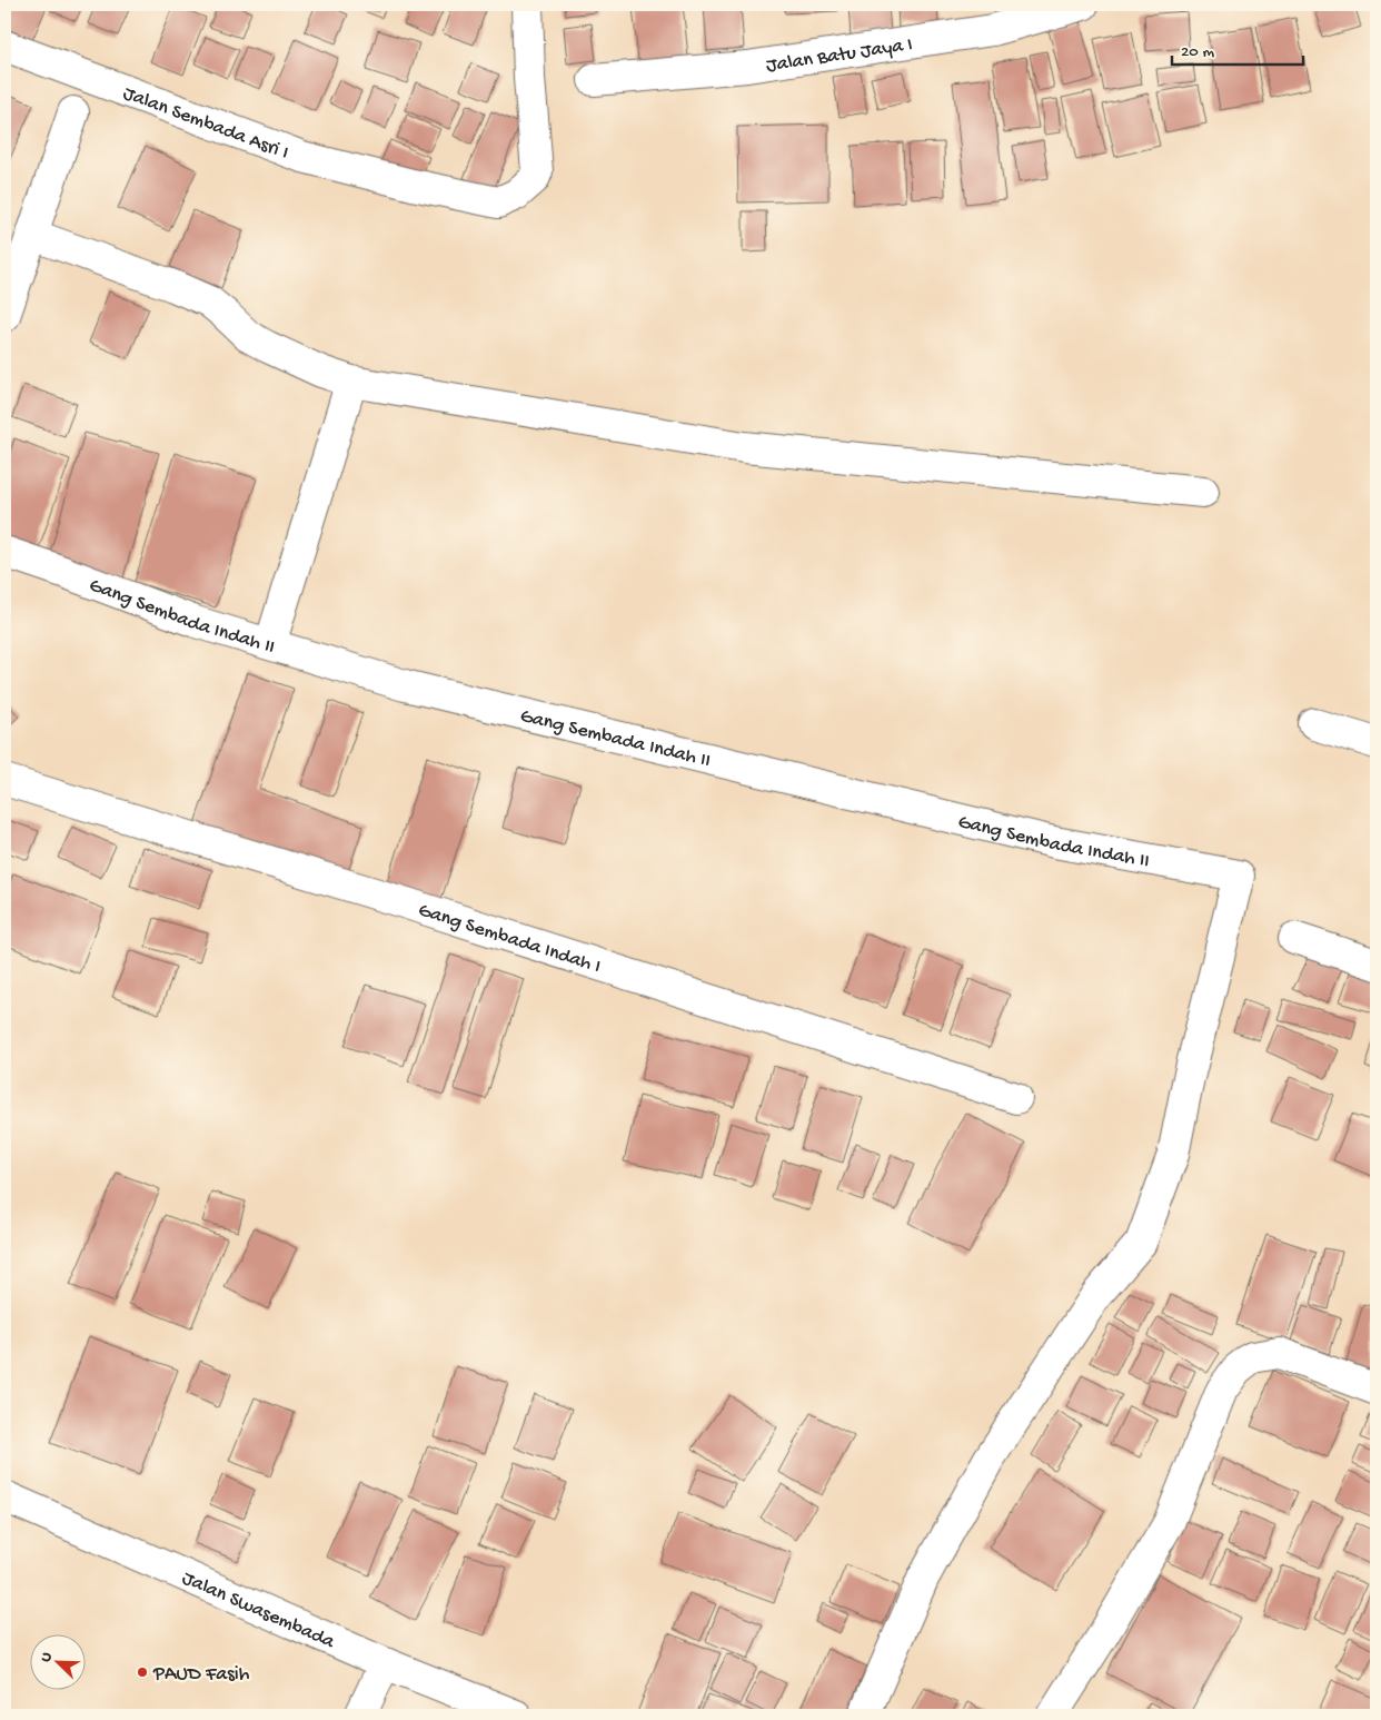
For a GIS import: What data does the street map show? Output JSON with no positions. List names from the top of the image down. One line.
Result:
{"streets":{"street":["Jalan Batu Jaya I","Jalan Sembada Asri I","Gang Sembada Indah II","Gang Sembada Indah I","Jalan Swasembada"]},"places":["PAUD Fasih"],"scale_bar":"20 m","north":"top left"}
